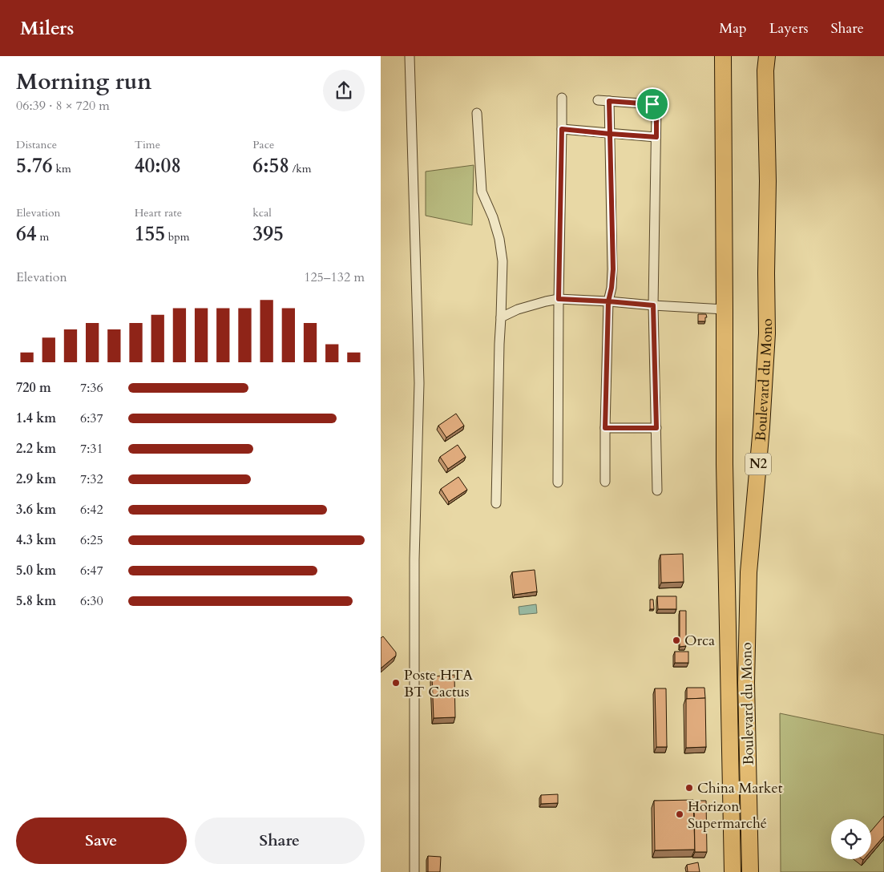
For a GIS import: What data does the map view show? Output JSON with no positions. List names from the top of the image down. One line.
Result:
{"streets":{"highway":["Boulevard du Mono","N2"]},"places":["Orca","Poste HTA BT Cactus","China Market","Horizon Supermarché"],"page":{"header":"Milers","nav":["Map","Layers","Share"],"heading":["Morning run","06:39 · 8 × 720 m"],"stats":[["Distance","5.76 km"],["Time","40:08"],["Pace","6:58 /km"],["Elevation","64 m"],["Heart rate","155 bpm"],["kcal","395"]],"chart":["Elevation","125–132 m"],"list":[{"name":"720 m","note":"7:36"},{"name":"1.4 km","note":"6:37"},{"name":"2.2 km","note":"7:31"},{"name":"2.9 km","note":"7:32"},{"name":"3.6 km","note":"6:42"},{"name":"4.3 km","note":"6:25"},{"name":"5.0 km","note":"6:47"},{"name":"5.8 km","note":"6:30"}],"buttons":["Save","Share"]}}
